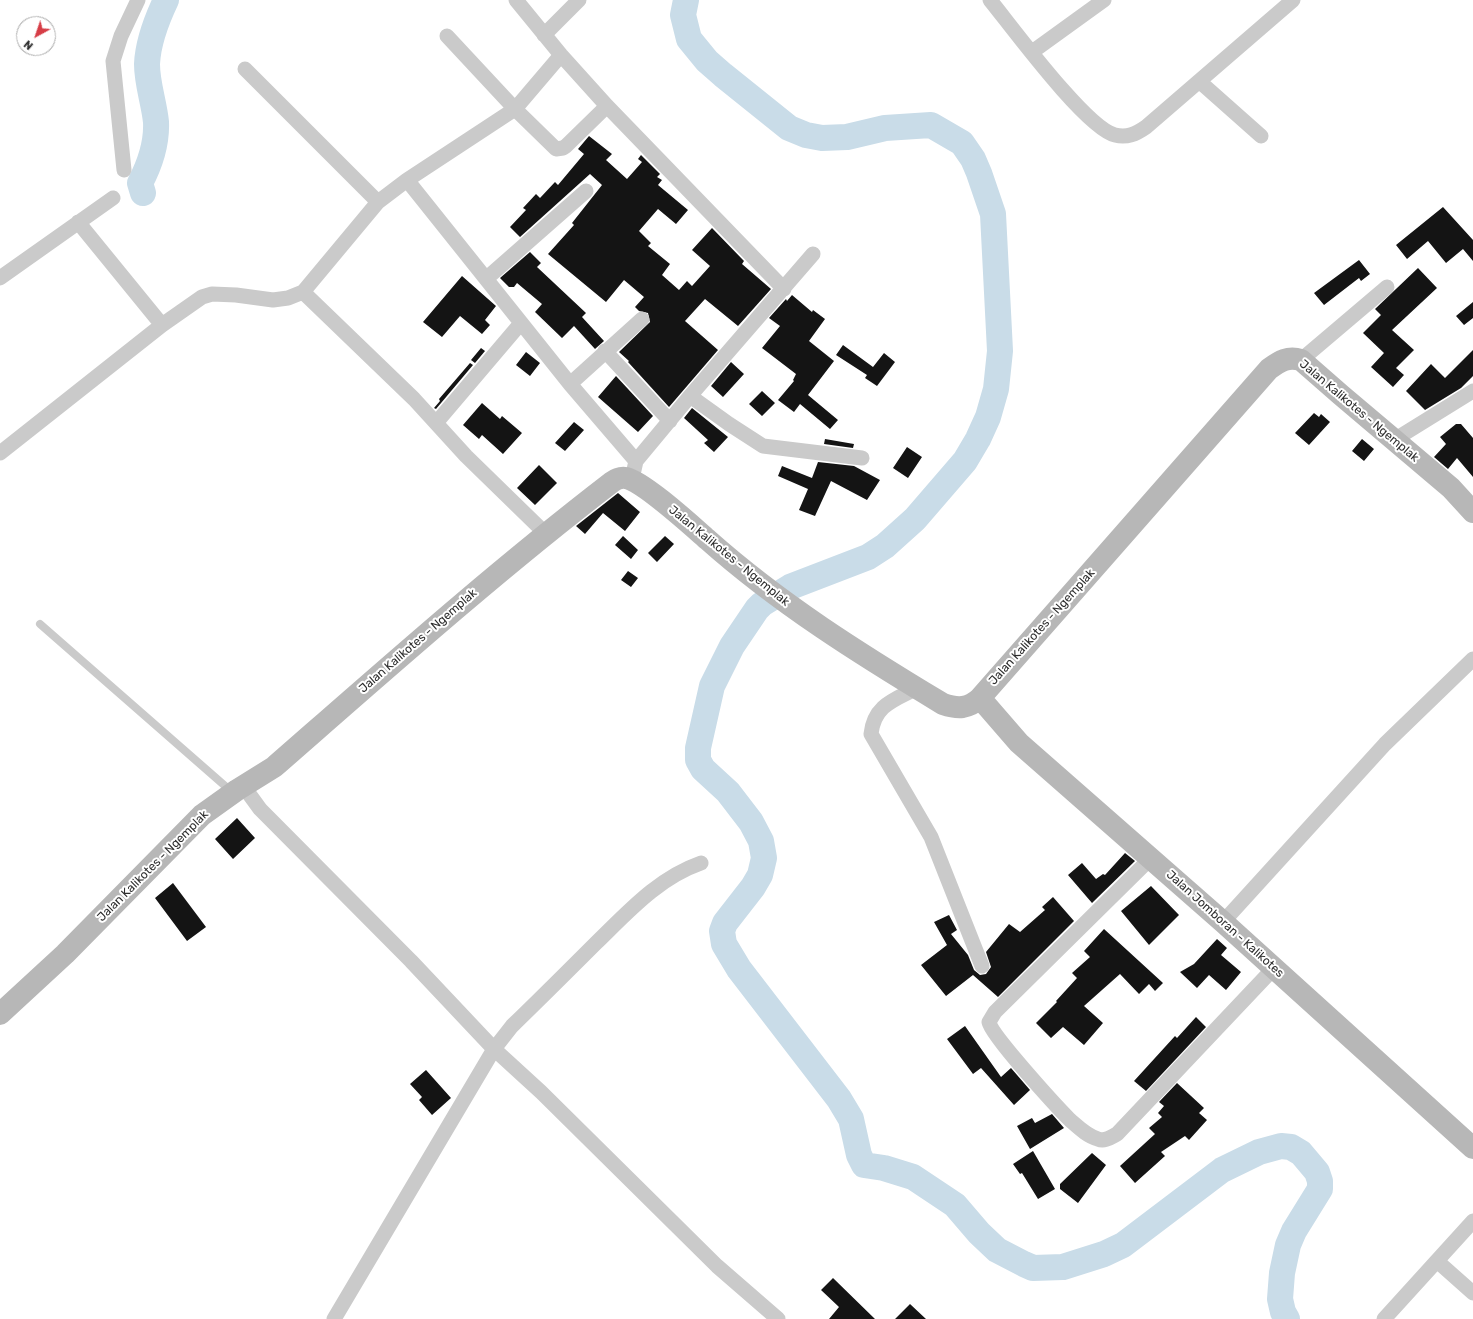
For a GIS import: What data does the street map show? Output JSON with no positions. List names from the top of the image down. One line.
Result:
{"streets":{"street":["Jalan Kalikotes - Ngemplak","Jalan Jomboran - Kalikotes"]},"crossings":[["Jalan Kalikotes - Ngemplak","Jalan Jomboran - Kalikotes"]],"north":"bottom left"}
